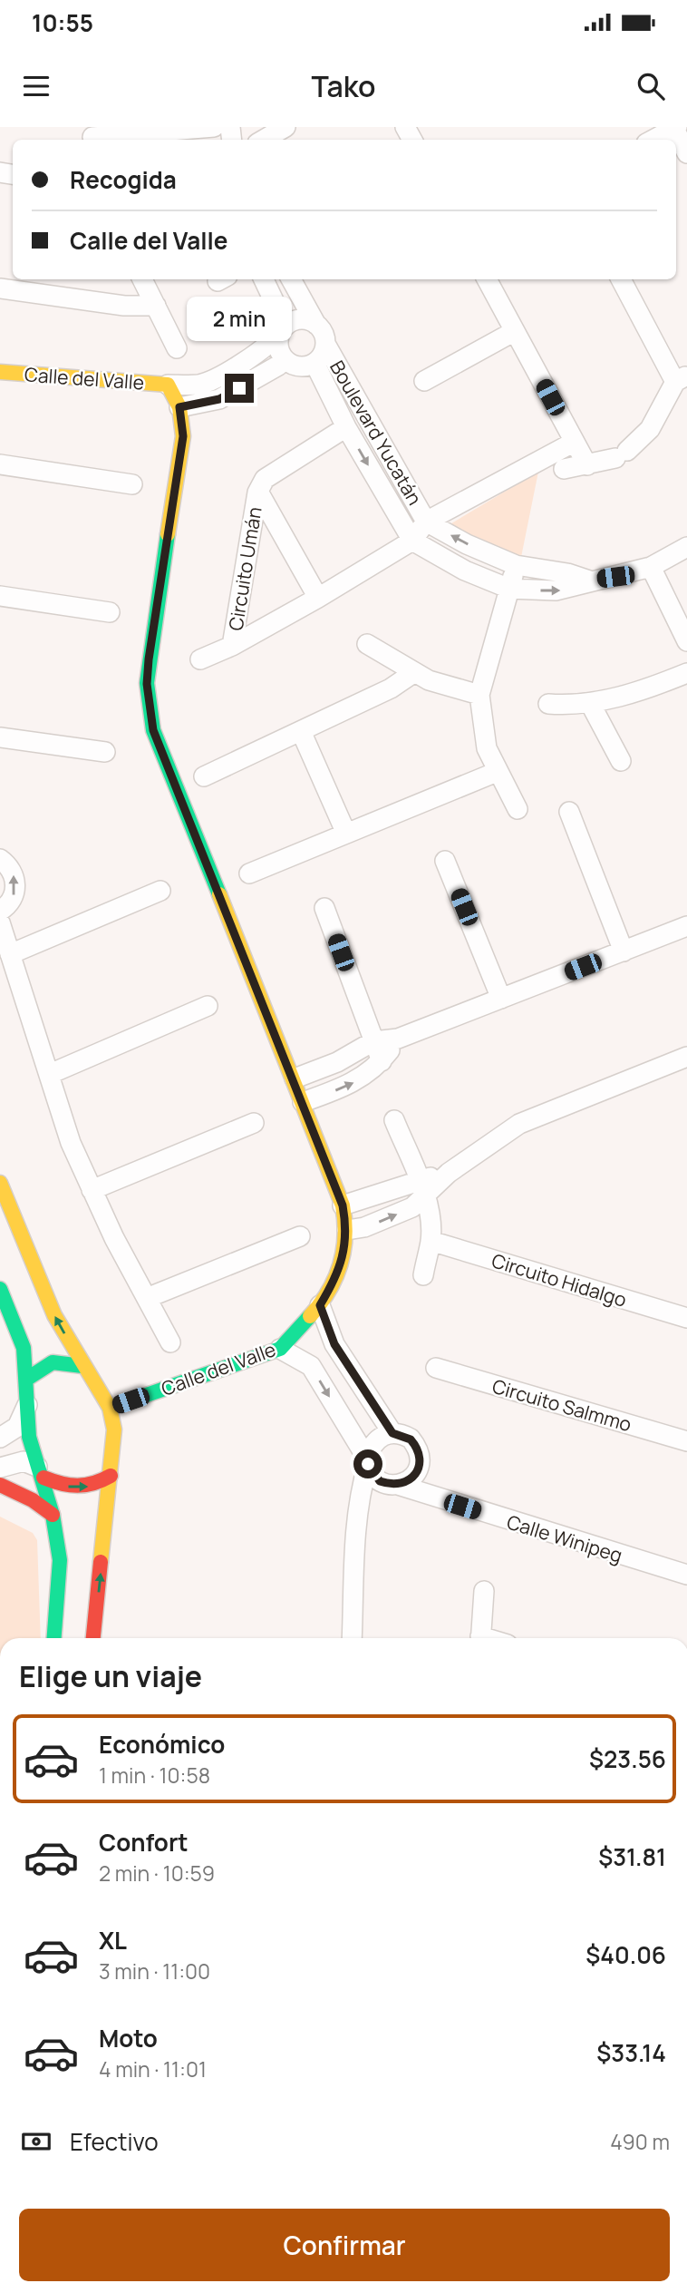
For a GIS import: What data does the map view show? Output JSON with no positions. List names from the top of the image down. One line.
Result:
{"streets":{"street":["Calle del Valle","Boulevard Yucatán","Circuito Umán","Circuito Hidalgo","Circuito Salmmo","Calle Winipeg"]},"crossings":[["Calle del Valle","Boulevard Yucatán"],["Boulevard Yucatán","Circuito Umán"]],"page":{"status":"10:55","header":"Tako","banner":["Recogida","Calle del Valle"],"bubble":"2 min","heading":"Elige un viaje","list":[{"name":"Económico","note":"1 min · 10:58","value":"$23.56"},{"name":"Confort","note":"2 min · 10:59","value":"$31.81"},{"name":"XL","note":"3 min · 11:00","value":"$40.06"},{"name":"Moto","note":"4 min · 11:01","value":"$33.14"}],"pay":["Efectivo","490 m"],"buttons":"Confirmar"}}
